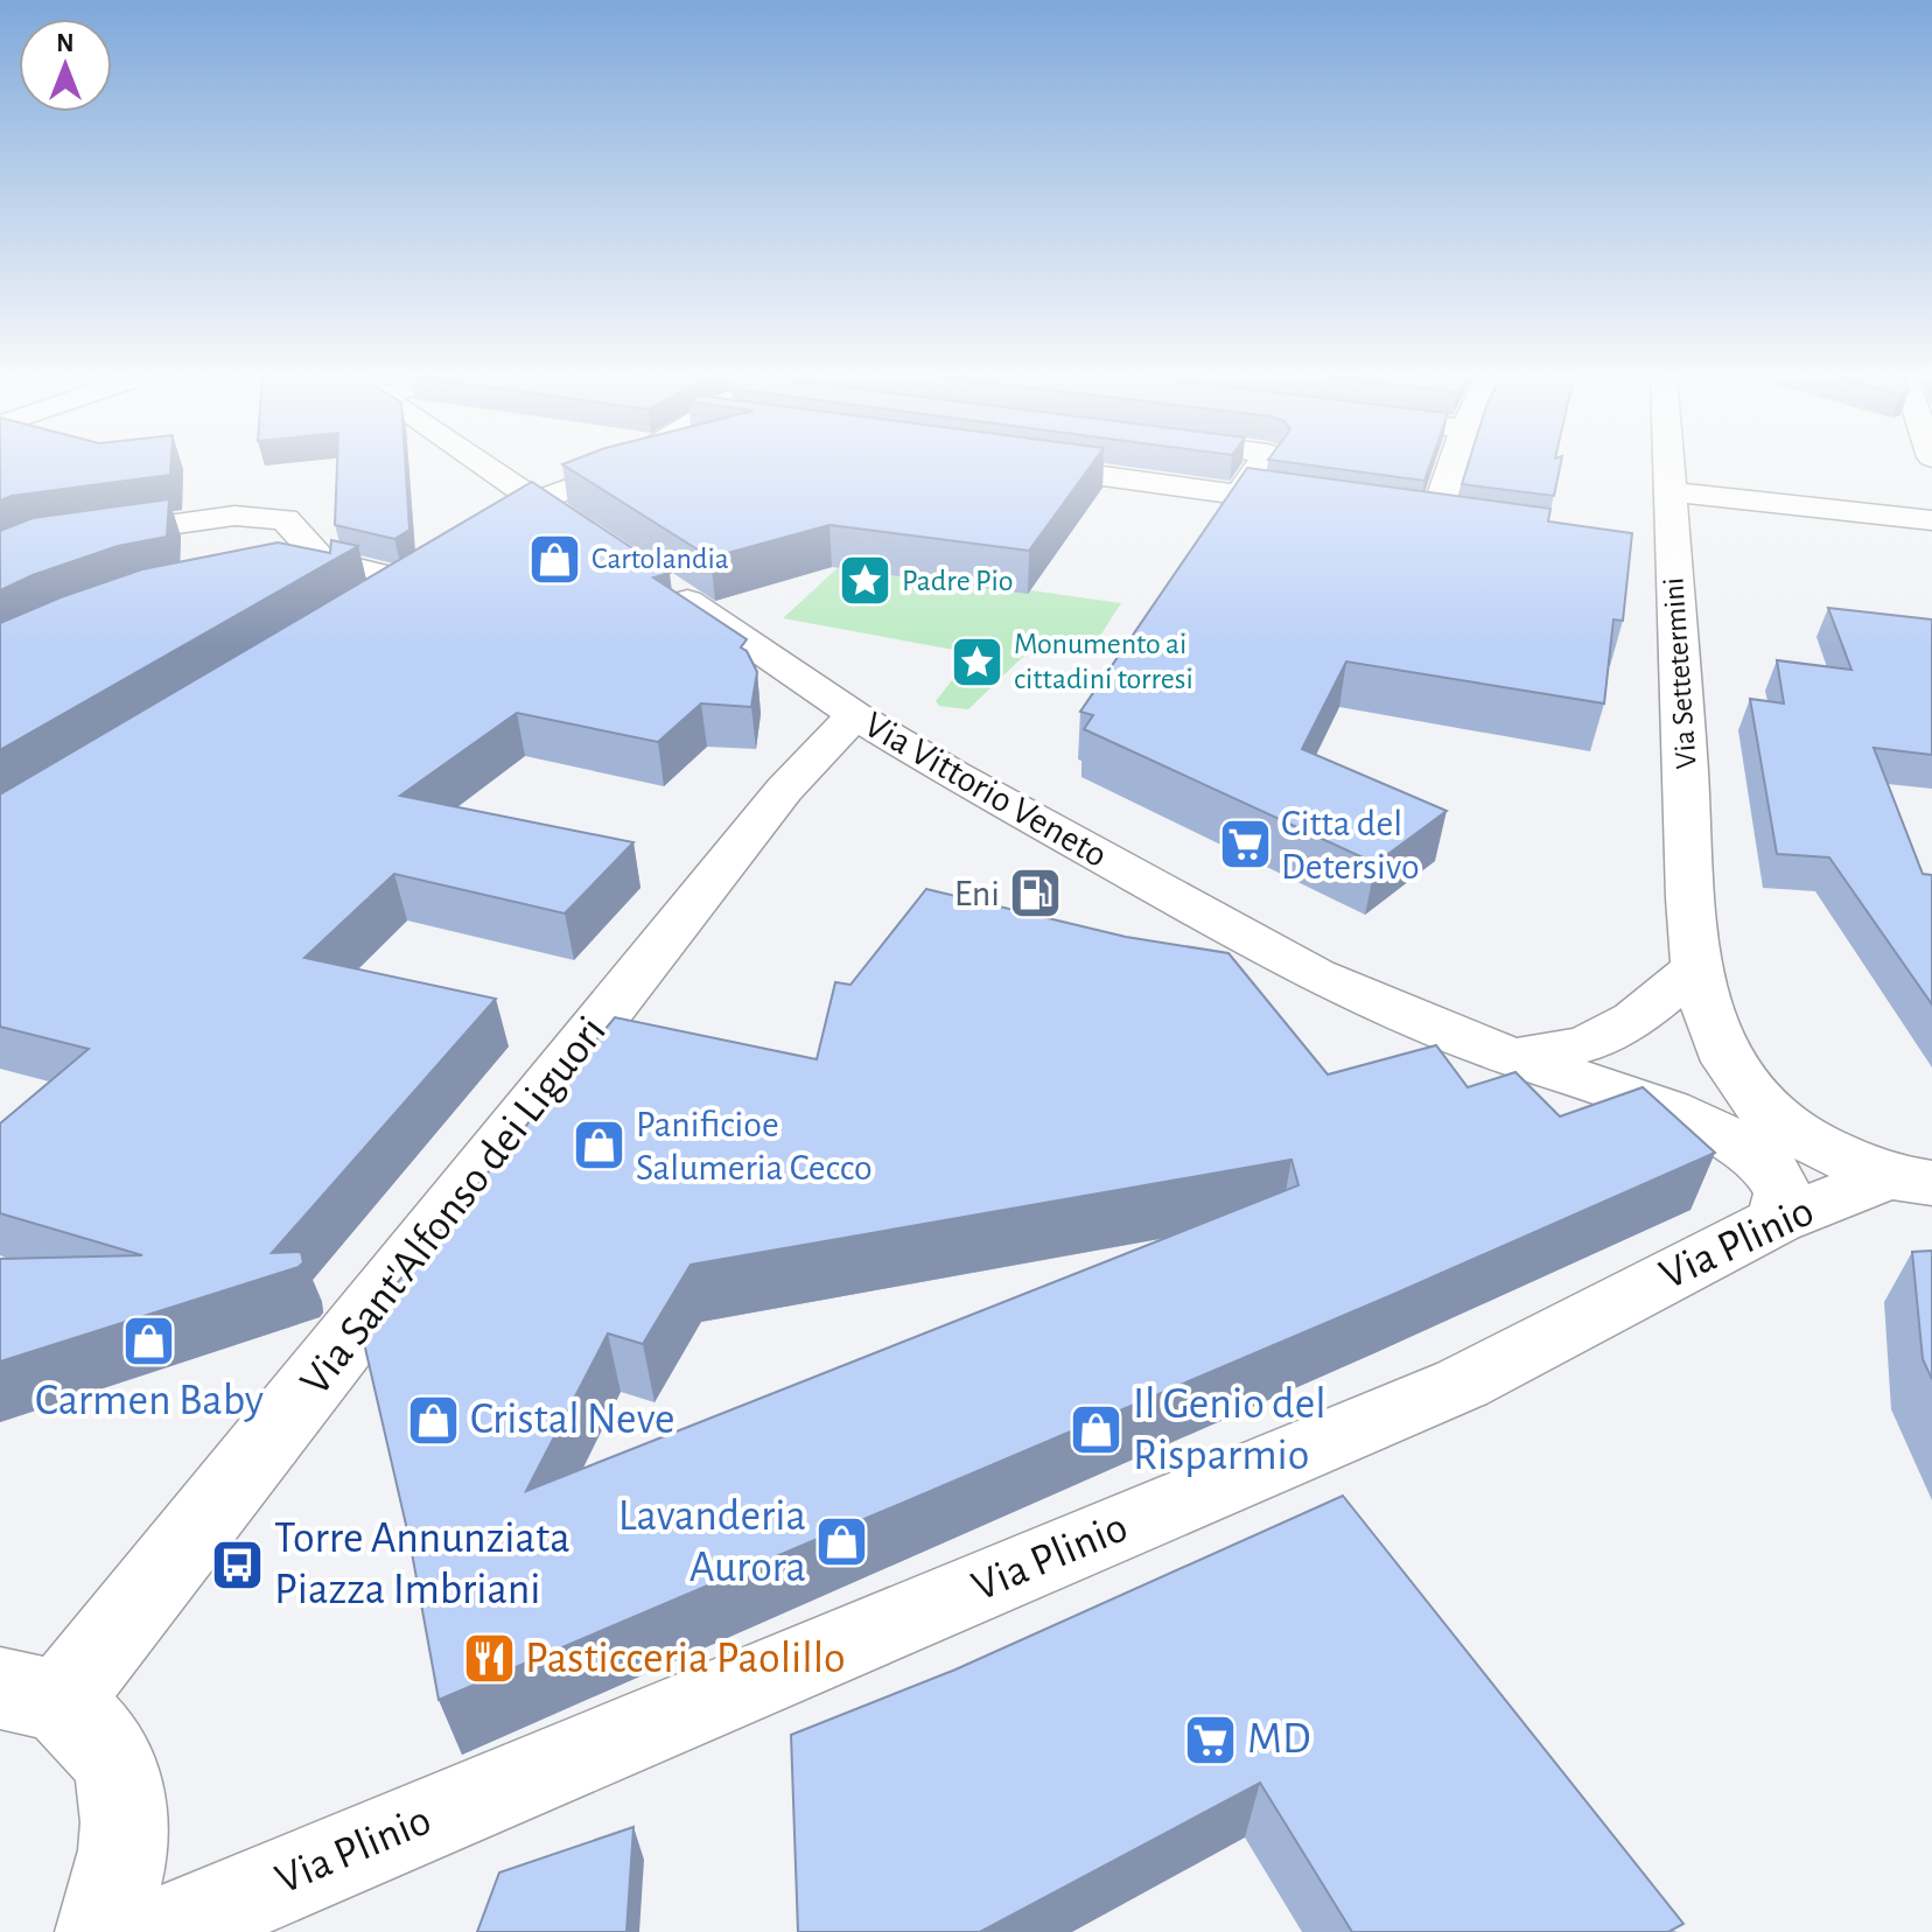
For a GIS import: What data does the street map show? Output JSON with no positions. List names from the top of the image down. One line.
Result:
{"streets":{"main road":["Via Settetermini","Via Vittorio Veneto","Via Sant'Alfonso dei Liguori","Via Plinio"]},"crossings":[["Via Settetermini","Via Plinio"],["Via Vittorio Veneto","Via Sant'Alfonso dei Liguori"],["Via Vittorio Veneto","Via Plinio"]],"places":{"shop":["Cartolandia","Panificioe Salumeria Cecco","Carmen Baby","Cristal Neve","Il Genio del Risparmio","Lavanderia Aurora"],"place":["Padre Pio","Monumento ai cittadini torresi"],"supermarket":["Citta del Detersivo","MD"],"fuel station":["Eni"],"bus stop":["Torre Annunziata Piazza Imbriani"],"restaurant":["Pasticceria Paolillo"]},"north":"top"}
